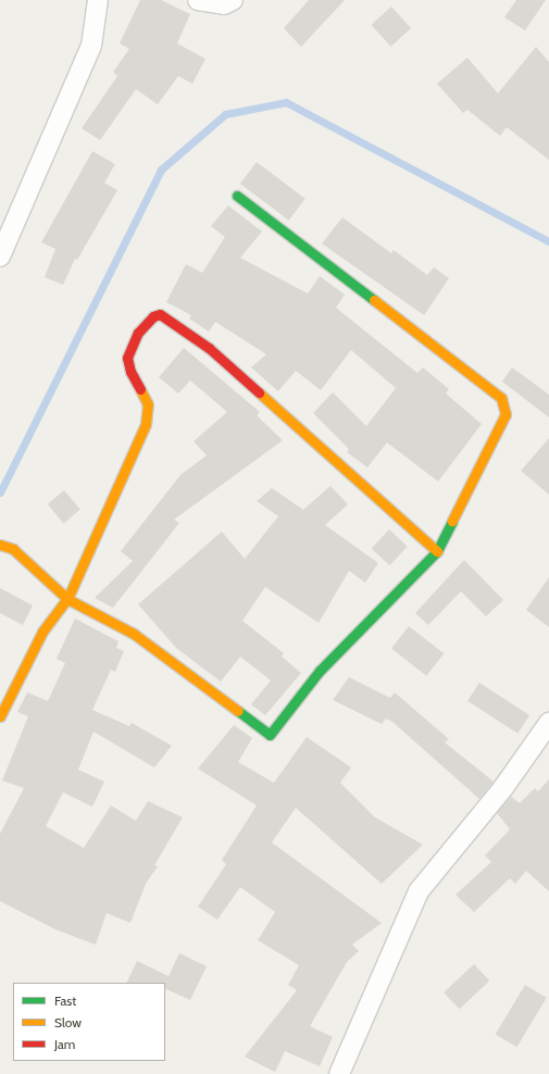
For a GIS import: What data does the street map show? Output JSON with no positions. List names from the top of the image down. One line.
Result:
{"legend":["Fast","Slow","Jam"]}
